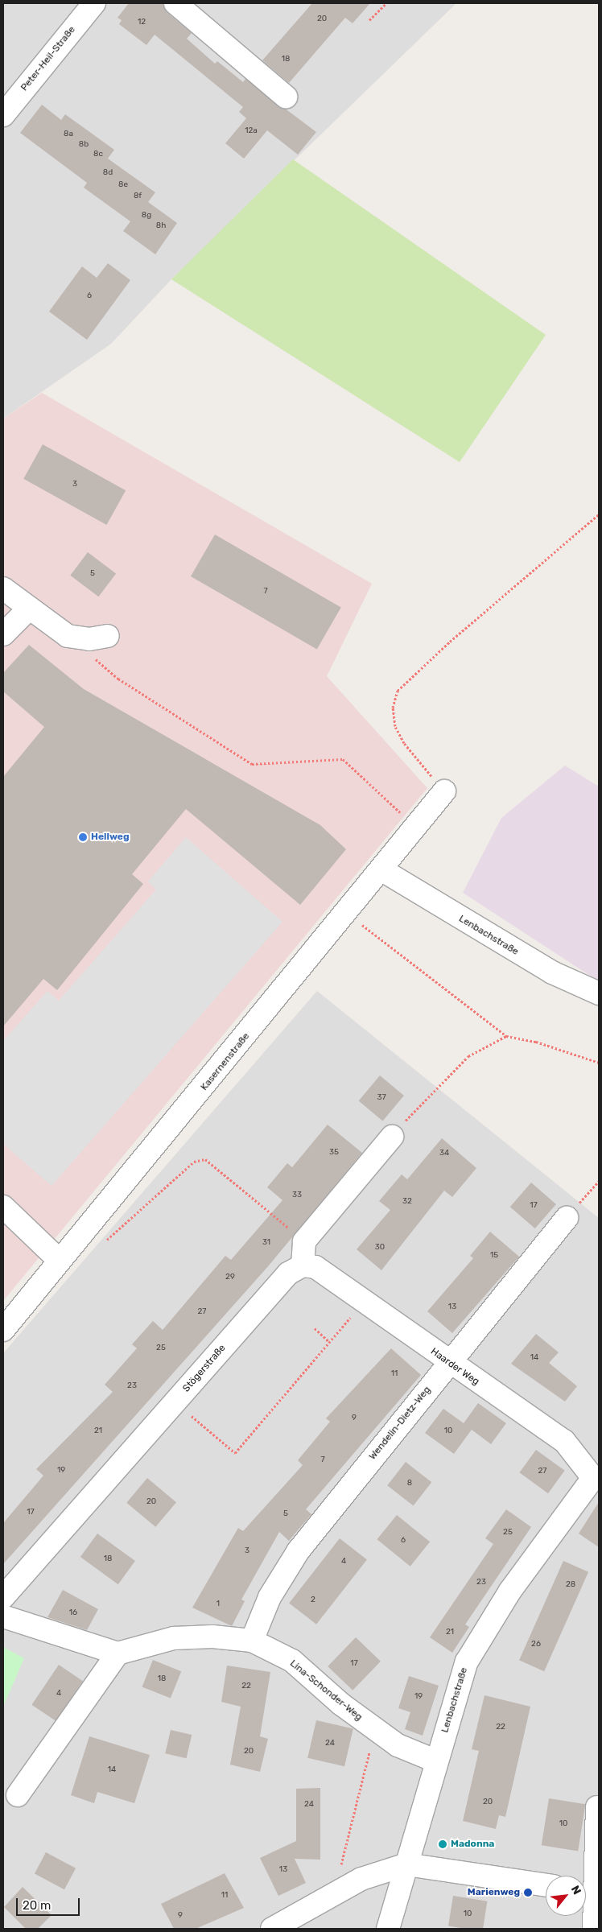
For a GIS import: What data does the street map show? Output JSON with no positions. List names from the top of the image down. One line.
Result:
{"streets":{"street":["Peter-Heil-Straße","Lenbachstraße","Kasernenstraße","Haarder Weg","Stögerstraße","Wendelin-Dietz-Weg","Lina-Schonder-Weg"]},"crossings":[["Lenbachstraße","Kasernenstraße"],["Lenbachstraße","Haarder Weg"],["Lenbachstraße","Lina-Schonder-Weg"],["Haarder Weg","Stögerstraße"],["Haarder Weg","Wendelin-Dietz-Weg"],["Wendelin-Dietz-Weg","Lina-Schonder-Weg"]],"places":["Hellweg","Madonna","Marienweg"],"house_numbers":["20","12","18","12a","8a","8b","8c","8d","8e","8f","8g","8h","6","3","5","7","37","35","34","33","32","17","31","30","15","29","13","27","25","14","11","23","9","21","10","7","19","27","8","20","17","5","25","6","3","18","4","23","28","2","1","16","21","26","17","18","22","4","19","22","24","20","14","20","24","10","13","11","10","9"],"scale_bar":"20 m","north":"top right"}
